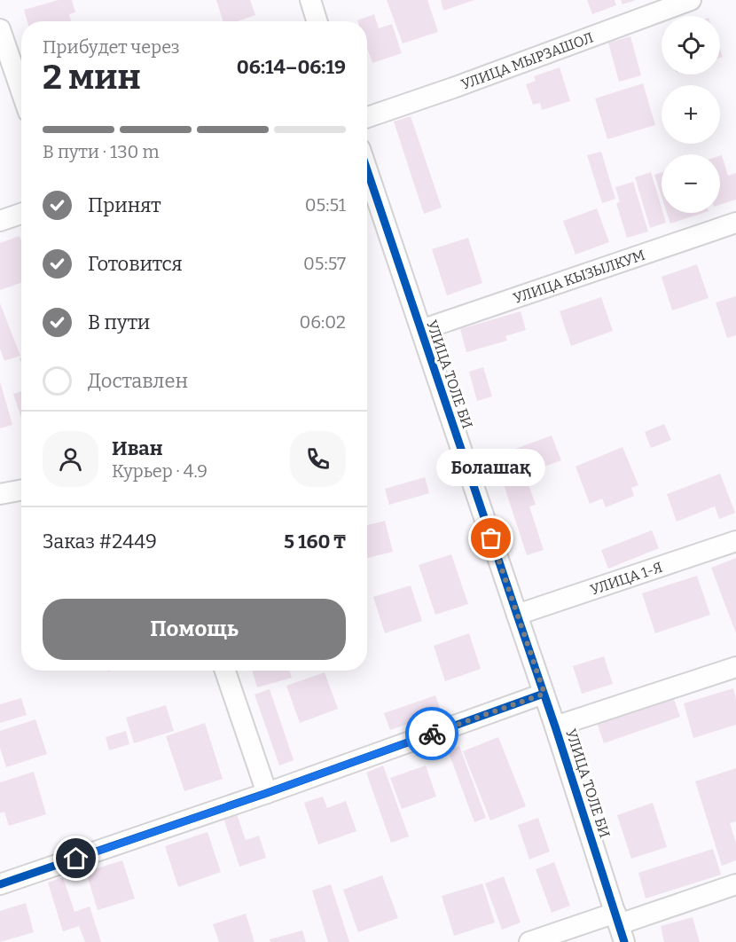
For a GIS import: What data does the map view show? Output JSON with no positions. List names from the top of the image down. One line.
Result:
{"streets":{"street":["УЛИЦА МЫРЗАШОЛ","УЛИЦА КЫЗЫЛКУМ","УЛИЦА ТОЛЕ БИ","УЛИЦА 1-Я"]},"crossings":[["УЛИЦА КЫЗЫЛКУМ","УЛИЦА ТОЛЕ БИ"],["УЛИЦА ТОЛЕ БИ","УЛИЦА 1-Я"]],"places":["Болашақ"],"page":{"map_buttons":["+","−"],"heading":["2 мин","Прибудет через","06:14–06:19"],"panel":["Иван","Курьер · 4.9","Заказ #2449","5 160 ₸"],"bar":"В пути · 130 m","list":[["Принят","05:51"],["Готовится","05:57"],["В пути","06:02"],"Доставлен"],"bubble":"Болашақ","buttons":"Помощь"}}
